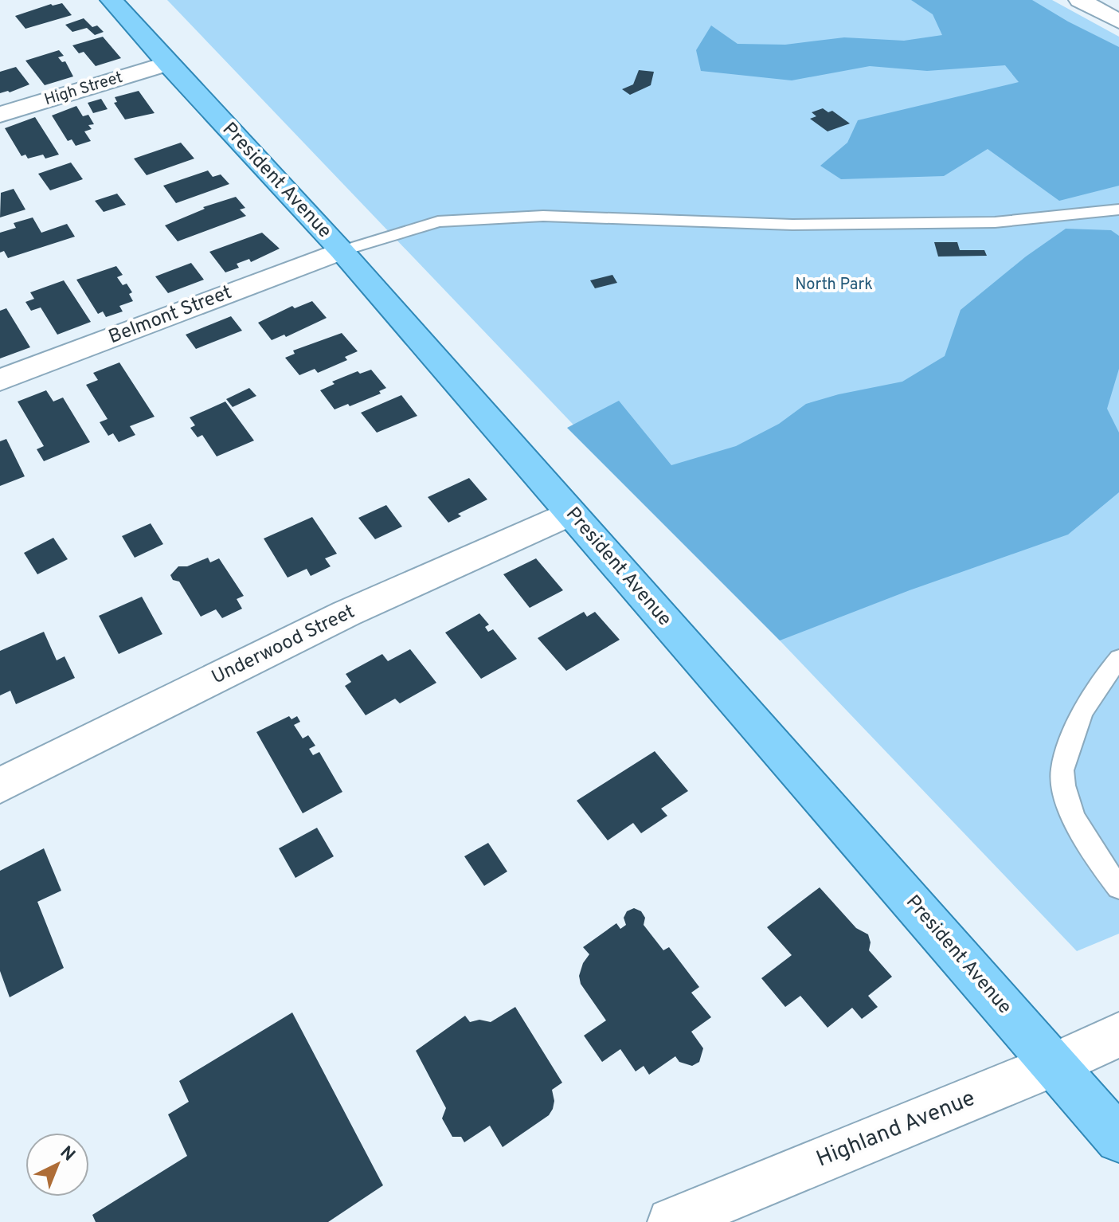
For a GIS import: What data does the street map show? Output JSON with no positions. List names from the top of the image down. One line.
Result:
{"streets":{"main road":["President Avenue"],"street":["High Street","Belmont Street","Underwood Street","Highland Avenue"]},"crossings":[["High Street","President Avenue"],["President Avenue","Belmont Street"],["President Avenue","Underwood Street"],["President Avenue","Highland Avenue"]],"parks":["North Park"],"north":"top right"}
